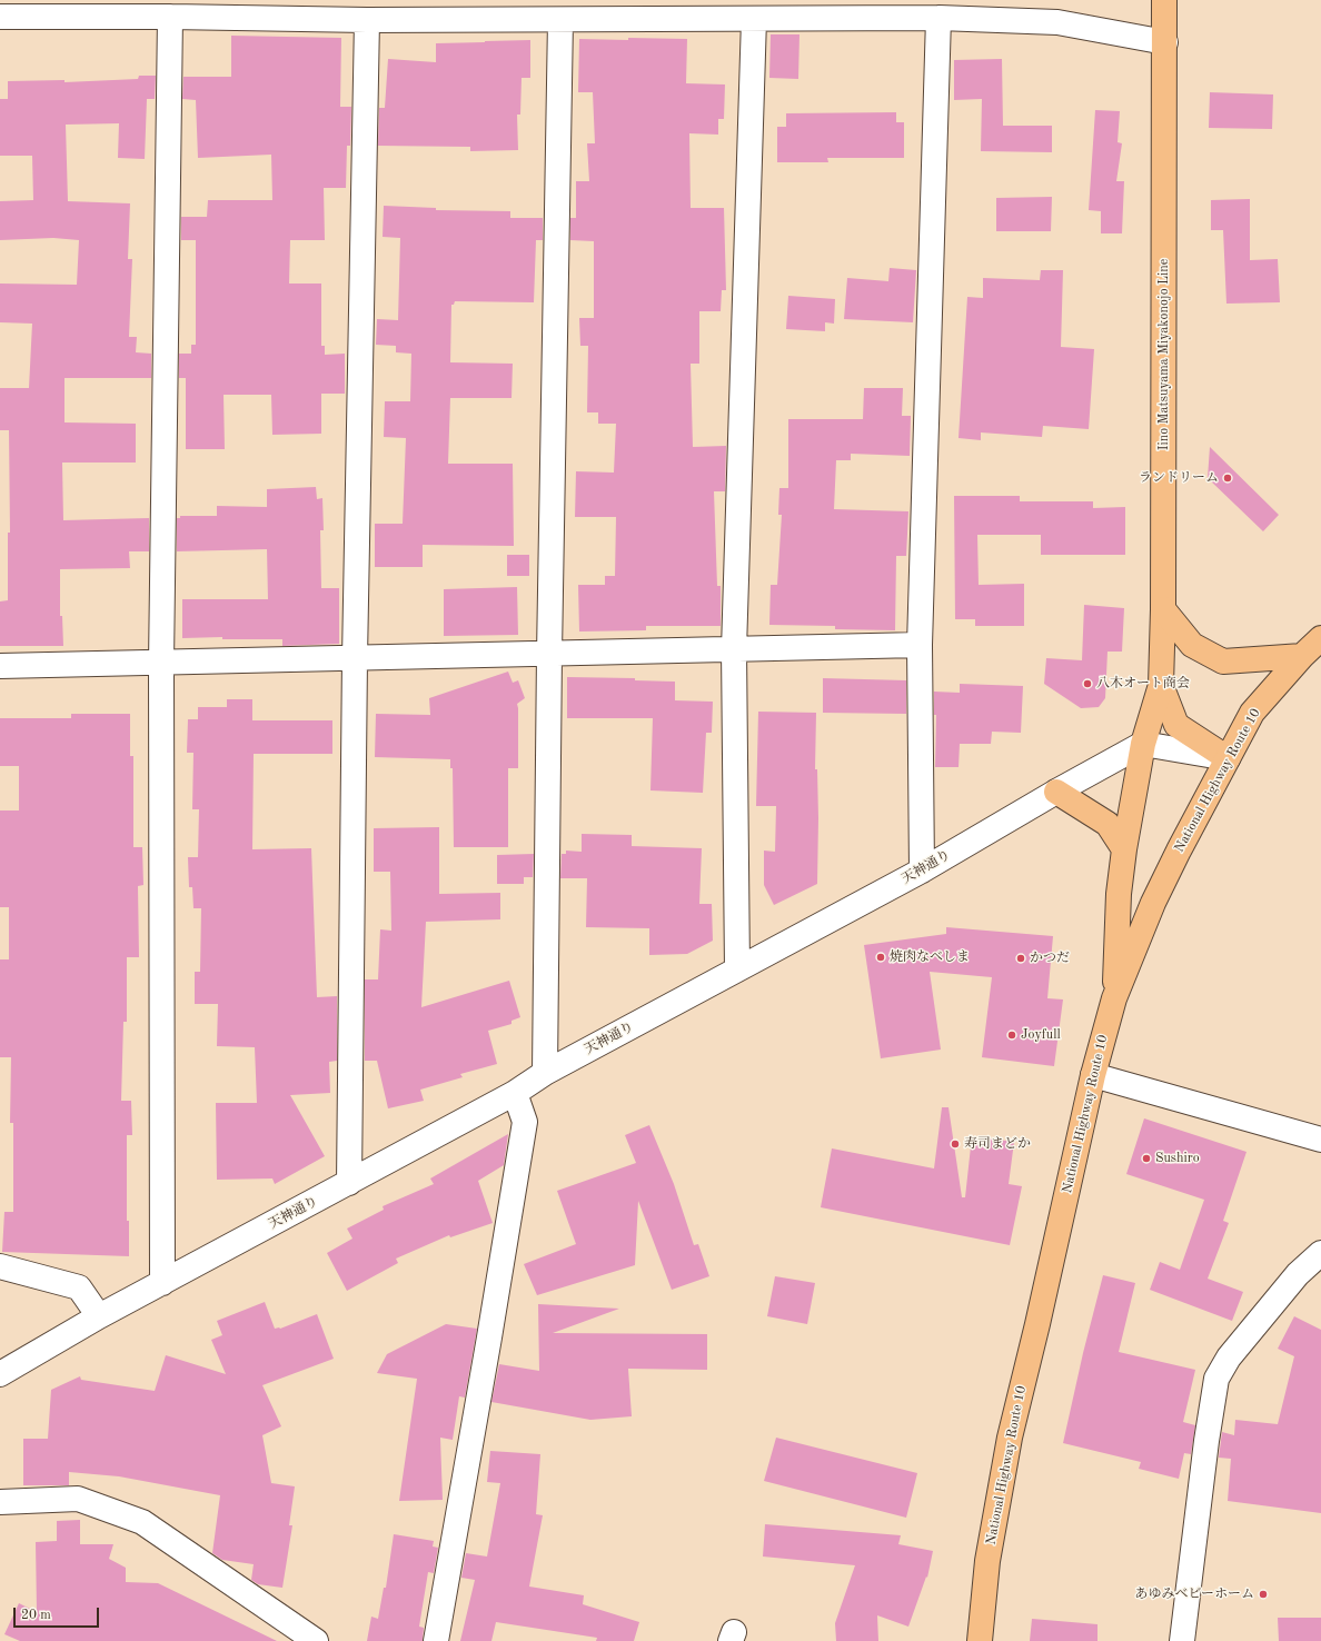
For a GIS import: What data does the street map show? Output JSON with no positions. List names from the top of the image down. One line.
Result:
{"streets":{"main road":["Iino Matsuyama Miyakonojo Line","National Highway Route 10"],"street":["天神通り"]},"crossings":[["Iino Matsuyama Miyakonojo Line","National Highway Route 10"]],"places":["ランドリーム","八木オート商会","焼肉なべしま","かつだ","Joyfull","寿司まどか","Sushiro","あゆみベビーホーム"],"scale_bar":"20 m"}
